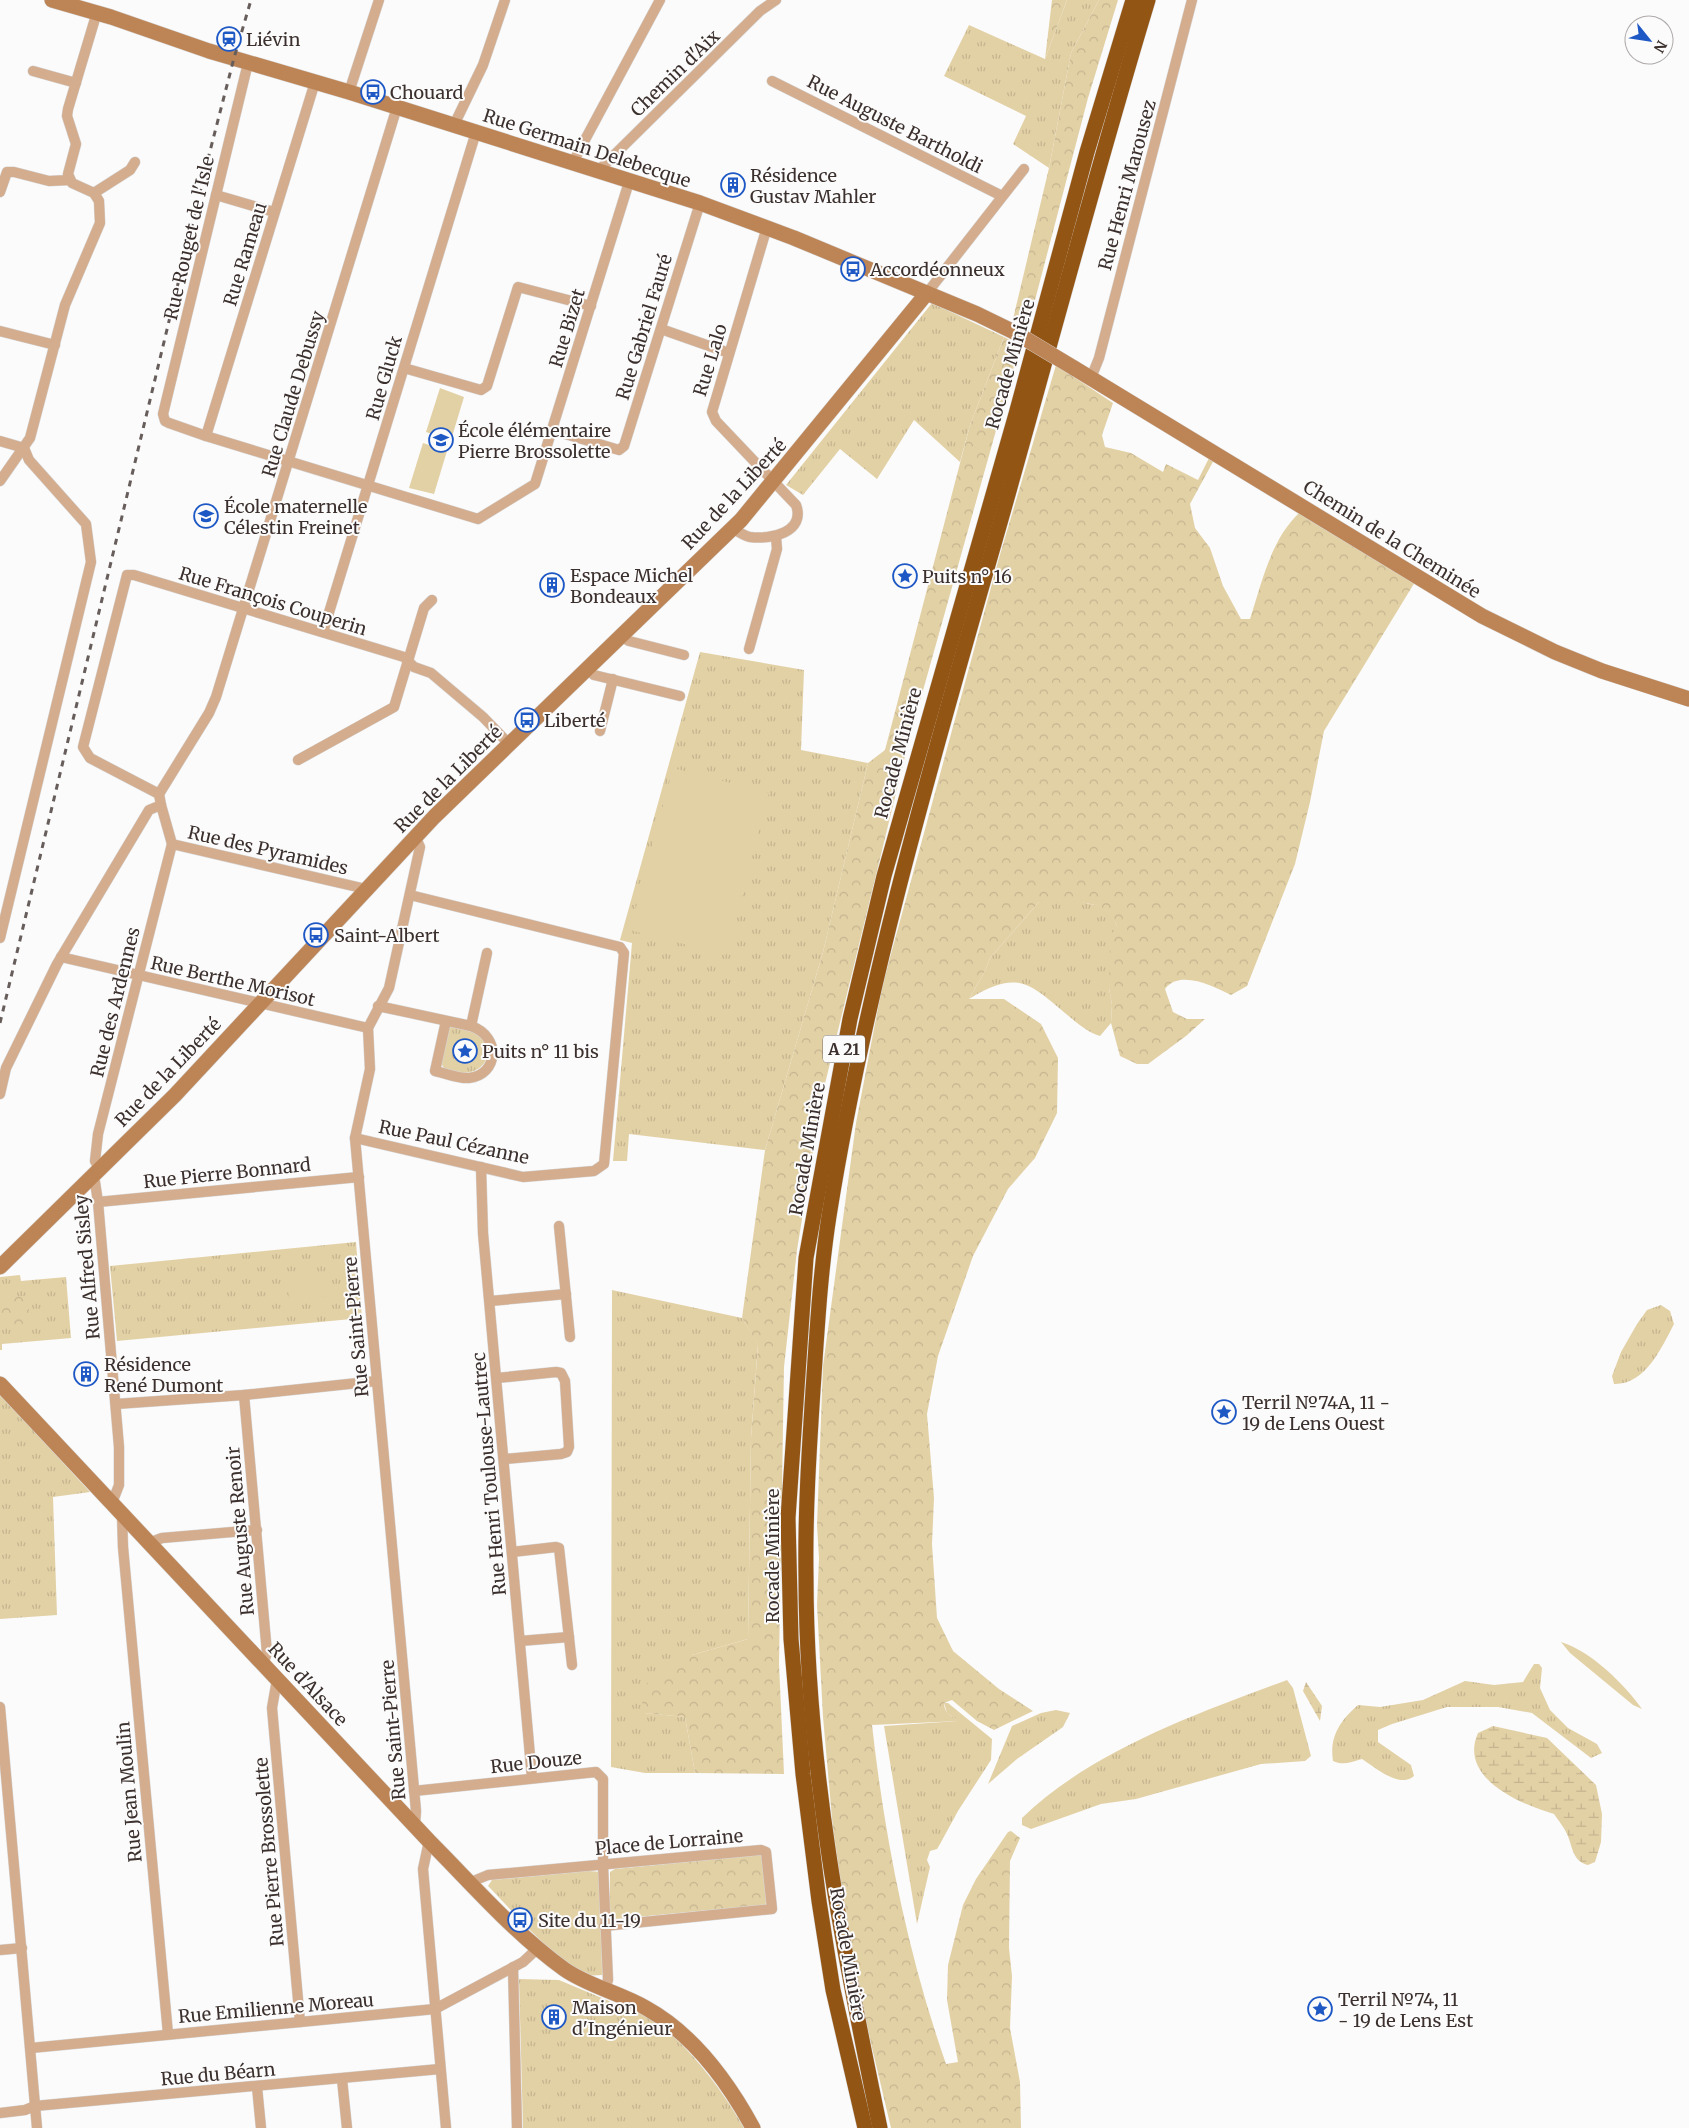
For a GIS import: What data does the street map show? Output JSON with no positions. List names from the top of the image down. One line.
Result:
{"streets":{"highway":["Rocade Minière","A 21"],"street":["Chemin d'Aix","Rue Auguste Bartholdi","Rue Germain Delebecque","Rue Henri Marousez","Rue Rouget de l'Isle","Rue Rameau","Rue Gabriel Fauré","Rue Bizet","Rue Lalo","Rue Gluck","Rue Claude Debussy","Rue de la Liberté","Chemin de la Cheminée","Rue François Couperin","Rue des Pyramides","Rue Berthe Morisot","Rue des Ardennes","Rue Paul Cézanne","Rue Pierre Bonnard","Rue Alfred Sisley","Rue Saint-Pierre","Rue Henri Toulouse-Lautrec","Rue Auguste Renoir","Rue d'Alsace","Rue Douze","Rue Jean Moulin","Place de Lorraine","Rue Pierre Brossolette","Rue Emilienne Moreau","Rue du Béarn"]},"crossings":[["Chemin d'Aix","Rue Germain Delebecque"],["Rue Auguste Bartholdi","Rue de la Liberté"],["Rue Germain Delebecque","Rue Henri Marousez"],["Rue Germain Delebecque","Rue Rouget de l'Isle"],["Rue Germain Delebecque","Rue Rameau"],["Rue Germain Delebecque","Rue Gabriel Fauré"],["Rue Germain Delebecque","Rue Bizet"],["Rue Germain Delebecque","Rue Lalo"],["Rue Germain Delebecque","Rue Gluck"],["Rue Germain Delebecque","Rue Claude Debussy"],["Rue Germain Delebecque","Rue de la Liberté"],["Rue Germain Delebecque","Chemin de la Cheminée"],["Rue Henri Marousez","Chemin de la Cheminée"],["Rue Rouget de l'Isle","Rue Rameau"],["Rue Gabriel Fauré","Rue Bizet"],["Rue Bizet","Rue Gluck"],["Rue Lalo","Rue de la Liberté"],["Rue Gluck","Rue François Couperin"],["Rue Claude Debussy","Rue François Couperin"],["Rue Claude Debussy","Rue des Pyramides"],["Rue de la Liberté","Rue François Couperin"],["Rue de la Liberté","Rue des Pyramides"],["Rue de la Liberté","Rue Berthe Morisot"],["Rue de la Liberté","Rue des Ardennes"],["Rue de la Liberté","Rue Alfred Sisley"],["Rue de la Liberté","Rue Saint-Pierre"],["Rue François Couperin","Rue des Pyramides"],["Rue des Pyramides","Rue des Ardennes"],["Rue Berthe Morisot","Rue des Ardennes"],["Rue Berthe Morisot","Rue Saint-Pierre"],["Rue des Ardennes","Rue Alfred Sisley"],["Rue Paul Cézanne","Rue Saint-Pierre"],["Rue Paul Cézanne","Rue Henri Toulouse-Lautrec"],["Rue Pierre Bonnard","Rue Alfred Sisley"],["Rue Pierre Bonnard","Rue Saint-Pierre"],["Rue Alfred Sisley","Rue d'Alsace"],["Rue Saint-Pierre","Rue d'Alsace"],["Rue Saint-Pierre","Rue Douze"],["Rue Henri Toulouse-Lautrec","Rue Douze"],["Rue Auguste Renoir","Rue d'Alsace"],["Rue d'Alsace","Rue Jean Moulin"],["Rue d'Alsace","Place de Lorraine"],["Rue d'Alsace","Rue Pierre Brossolette"],["Rue d'Alsace","Rue Emilienne Moreau"],["Rue Douze","Place de Lorraine"],["Rue Jean Moulin","Rue Emilienne Moreau"],["Rue Pierre Brossolette","Rue Emilienne Moreau"]],"places":{"station":["Liévin"],"bus stop":["Chouard","Accordéonneux","Liberté","Saint-Albert","Site du 11-19"],"building":["Résidence Gustav Mahler","Espace Michel Bondeaux","Résidence René Dumont","Maison d'Ingénieur"],"school or university":["École élémentaire Pierre Brossolette","École maternelle Célestin Freinet"],"place":["Puits n° 16","Puits n° 11 bis","Terril №74A, 11 - 19 de Lens Ouest","Terril №74, 11 - 19 de Lens Est"]},"north":"bottom right"}
